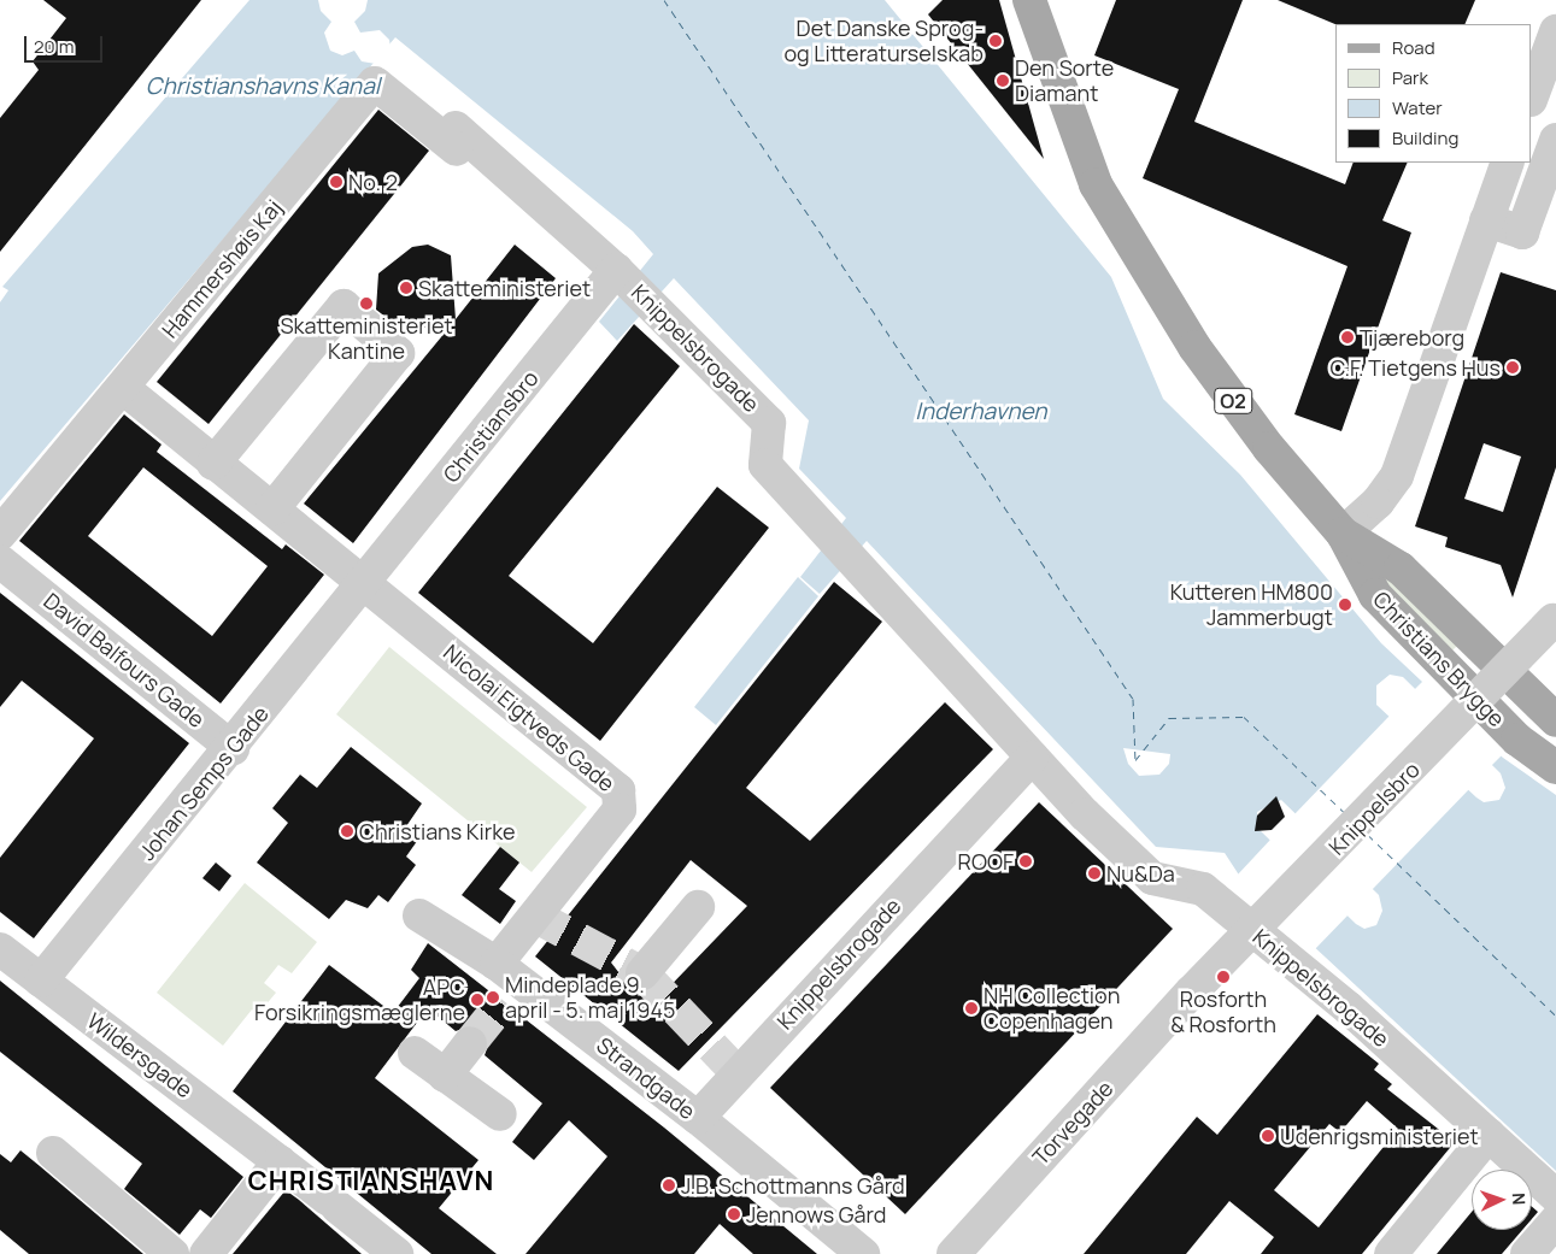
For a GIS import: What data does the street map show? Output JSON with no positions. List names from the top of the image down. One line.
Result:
{"streets":{"main road":["O2","Christians Brygge"],"street":["Hammershøis Kaj","Knippelsbrogade","Christiansbro","David Balfours Gade","Nicolai Eigtveds Gade","Johan Semps Gade","Knippelsbro","Wildersgade","Strandgade","Torvegade"]},"crossings":[["Hammershøis Kaj","Knippelsbrogade"],["Hammershøis Kaj","Nicolai Eigtveds Gade"],["Knippelsbrogade","Christiansbro"],["Knippelsbrogade","Strandgade"],["Christiansbro","Nicolai Eigtveds Gade"],["Christiansbro","Johan Semps Gade"],["David Balfours Gade","Johan Semps Gade"],["Nicolai Eigtveds Gade","Johan Semps Gade"],["Nicolai Eigtveds Gade","Strandgade"],["Johan Semps Gade","Wildersgade"],["Knippelsbro","Torvegade"]],"districts":["CHRISTIANSHAVN"],"water":["Christianshavns Kanal","Inderhavnen"],"places":["Det Danske Sprog- og Litteraturselskab","Den Sorte Diamant","No. 2","Skatteministeriet","Skatteministeriet Kantine","Tjæreborg","C.F. Tietgens Hus","Kutteren HM800 Jammerbugt","Christians Kirke","ROOF","Nu&Da","Rosforth & Rosforth","Mindeplade 9. april - 5. maj 1945","APC Forsikringsmæglerne","NH Collection Copenhagen","Udenrigsministeriet","J.B. Schottmanns Gård","Jennows Gård"],"legend":["Road","Park","Water","Building"],"scale_bar":"20 m","north":"right"}
